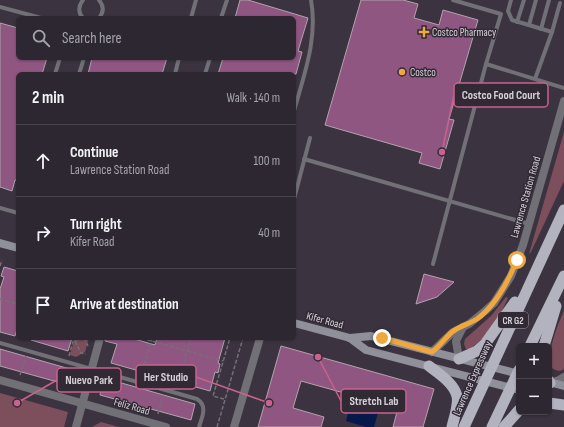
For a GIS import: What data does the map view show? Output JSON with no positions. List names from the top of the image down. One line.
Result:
{"streets":{"highway":["CR G2","Lawrence Expressway"],"main road":["Kifer Road"],"street":["Lawrence Station Road","Feliz Road"]},"crossings":[["Lawrence Station Road","Kifer Road"],["Kifer Road","Lawrence Expressway"]],"places":{"health":["Costco Pharmacy"],"other":["Costco","Costco Food Court","Stretch Lab","Nuevo Park","Her Studio"]},"page":{"search":"Search here","heading":["2 min","Walk · 140 m"],"list":[["Continue","Lawrence Station Road","100 m"],["Turn right","Kifer Road","40 m"],"Arrive at destination"],"map_buttons":["+","−"]}}
